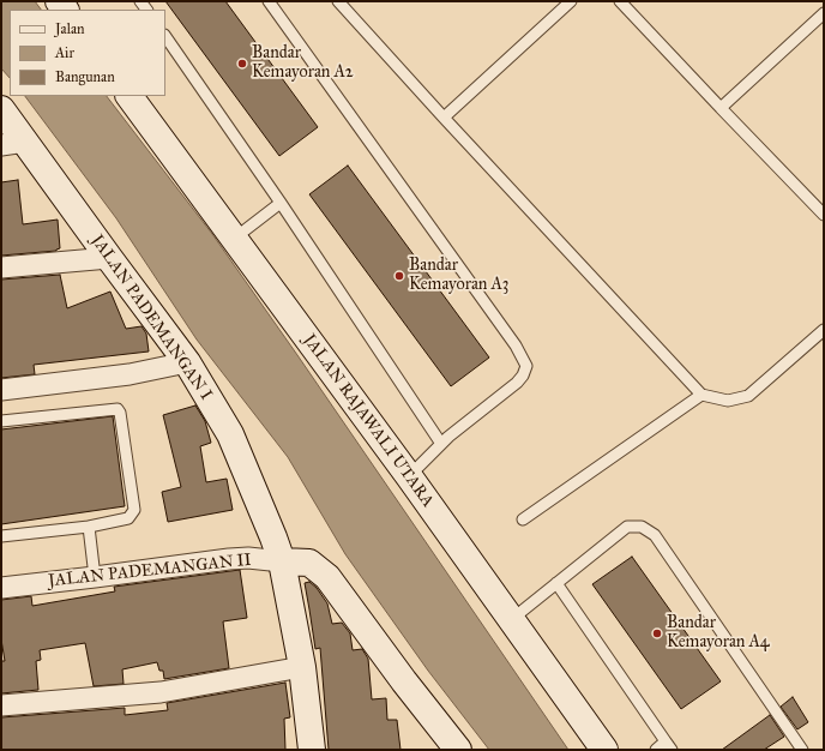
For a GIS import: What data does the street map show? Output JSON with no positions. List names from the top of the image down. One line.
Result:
{"streets":{"street":["JALAN PADEMANGAN I","JALAN RAJAWALI UTARA","JALAN PADEMANGAN II"]},"crossings":[["JALAN PADEMANGAN I","JALAN PADEMANGAN II"]],"places":["Bandar Kemayoran A2","Bandar Kemayoran A3","Bandar Kemayoran A4"],"legend":["Jalan","Air","Bangunan"]}
